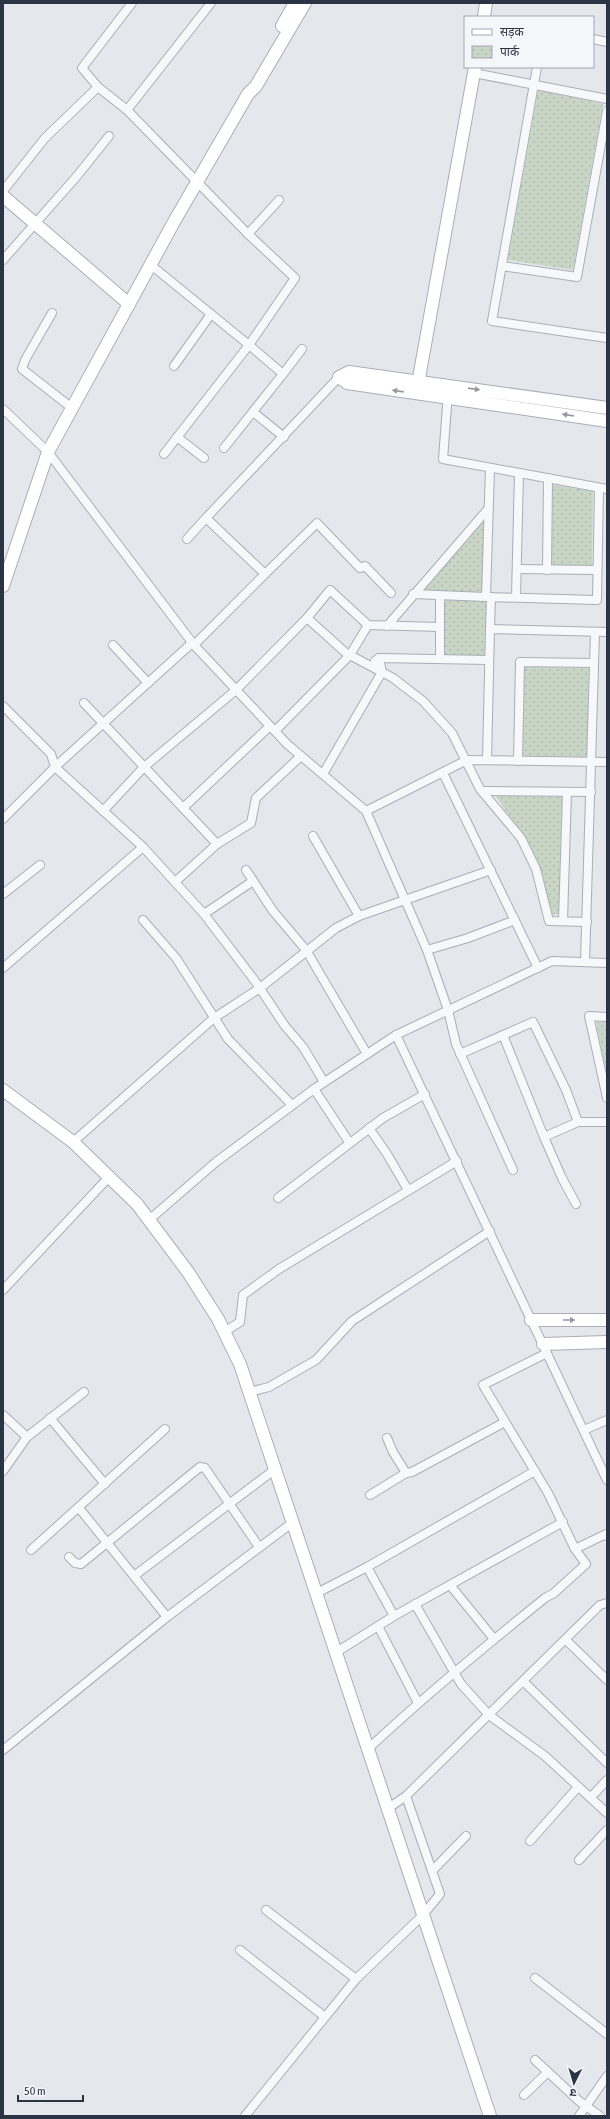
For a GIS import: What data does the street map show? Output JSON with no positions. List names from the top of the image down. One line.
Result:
{"legend":["सड़क","पार्क"],"scale_bar":"50 m","north":"bottom"}
